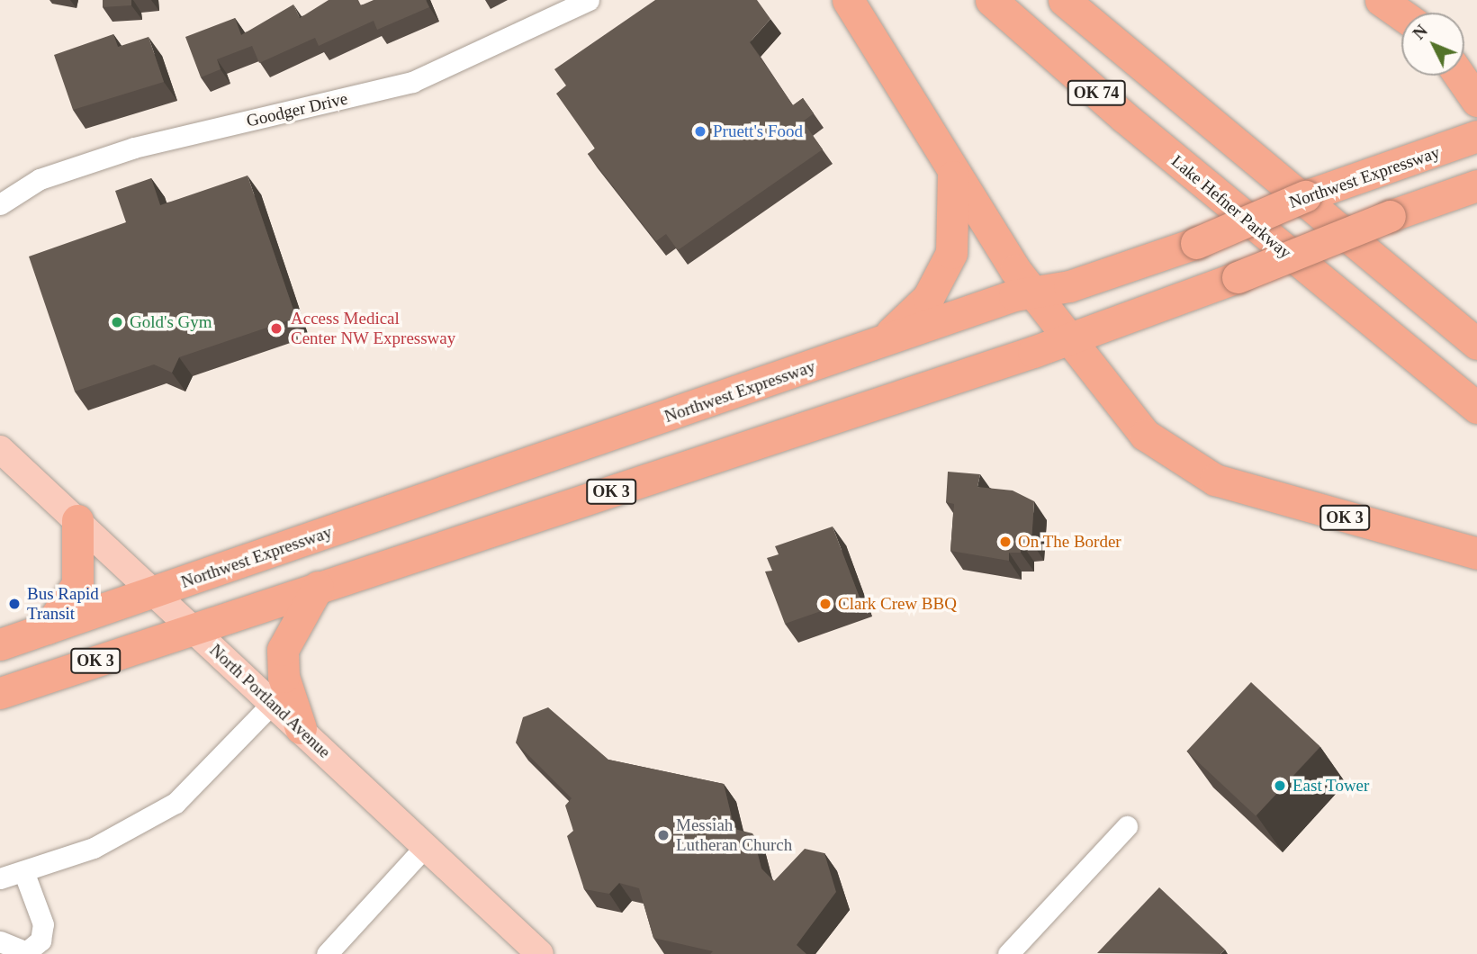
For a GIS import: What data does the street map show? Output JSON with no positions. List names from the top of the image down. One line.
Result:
{"streets":{"highway":["OK 74","Northwest Expressway","Lake Hefner Parkway","OK 3"],"main road":["North Portland Avenue"],"street":["Goodger Drive"]},"crossings":[["Northwest Expressway","North Portland Avenue"],["OK 3","North Portland Avenue"]],"places":["Pruett's Food","Gold's Gym","Access Medical Center NW Expressway","On The Border","Bus Rapid Transit","Clark Crew BBQ","East Tower","Messiah Lutheran Church"],"north":"top left"}
